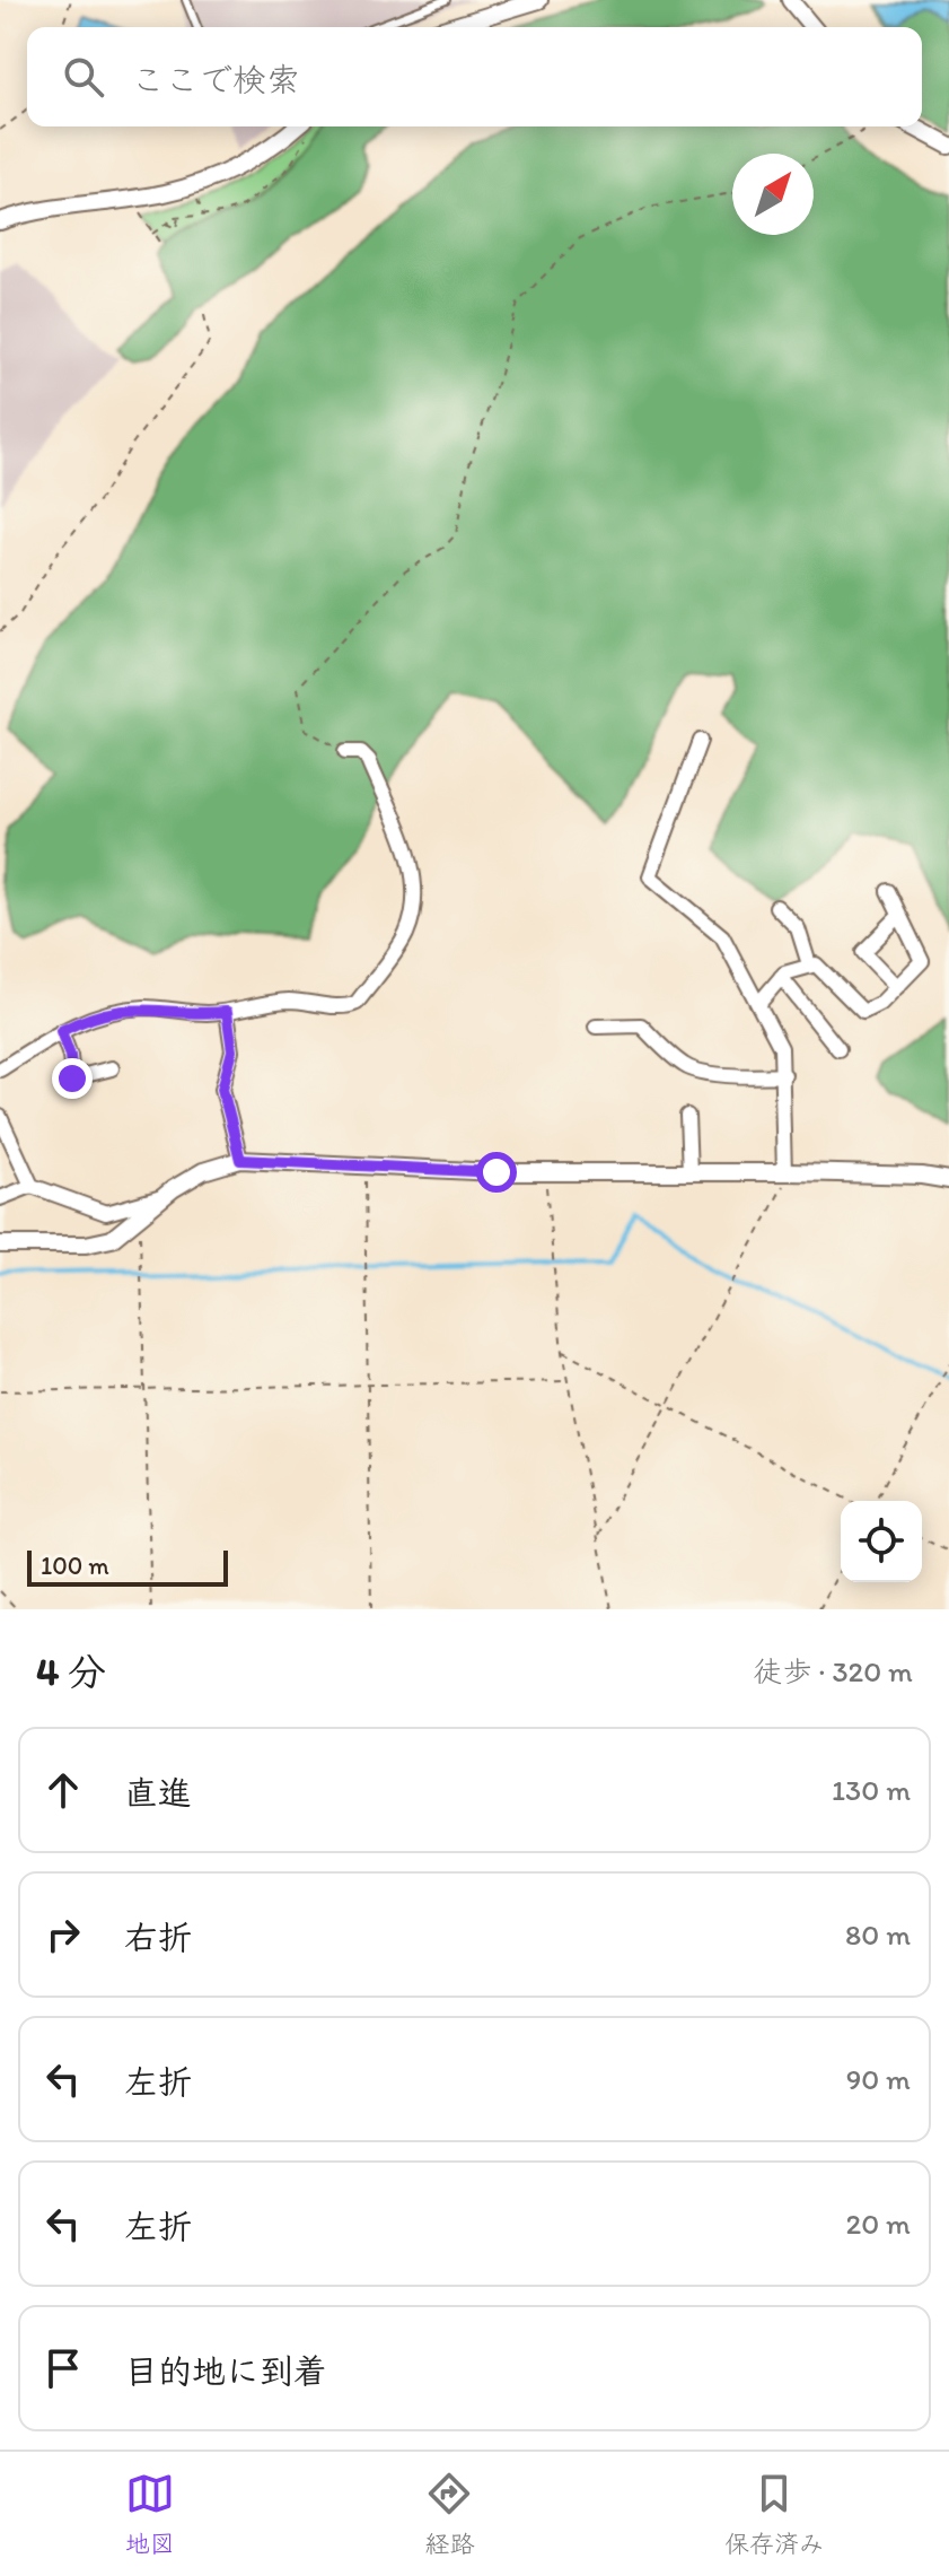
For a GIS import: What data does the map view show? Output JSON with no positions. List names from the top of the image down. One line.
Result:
{"scale_bar":"100 m","north":"top right","page":{"search":"ここで検索","scale":"100 m","heading":["4 分","徒歩 · 320 m"],"list":[["直進","130 m"],["右折","80 m"],["左折","90 m"],["左折","20 m"],"目的地に到着"],"nav":["地図","経路","保存済み"]}}
